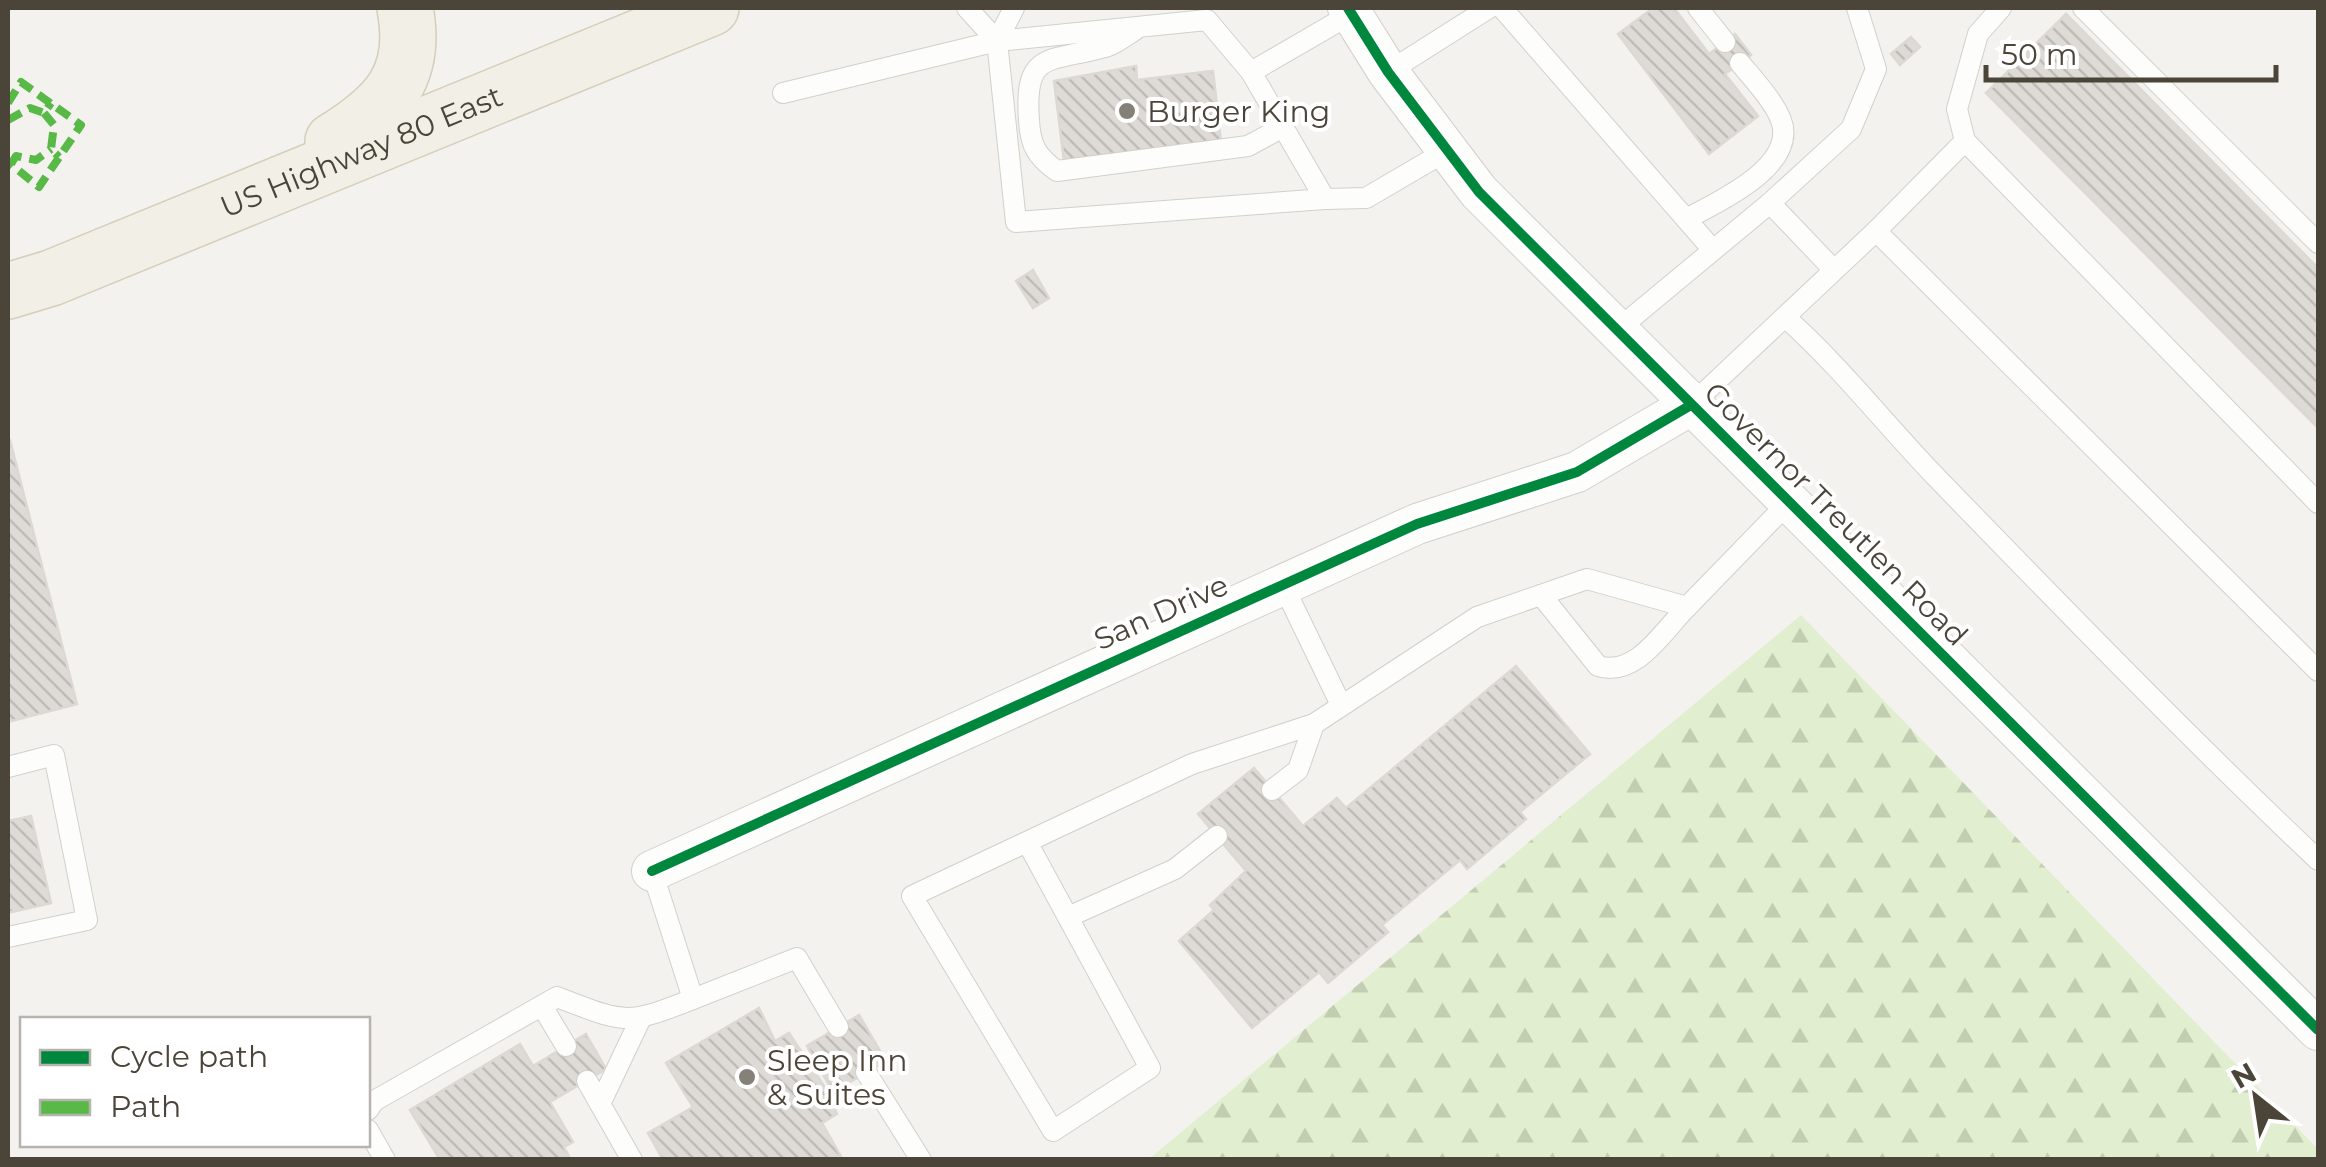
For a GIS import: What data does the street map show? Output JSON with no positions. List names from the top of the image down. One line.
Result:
{"streets":{"main road":["US Highway 80 East"],"street":["Governor Treutlen Road","San Drive"]},"crossings":[["Governor Treutlen Road","San Drive"]],"places":["Burger King","Sleep Inn & Suites"],"legend":["Cycle path","Path"],"scale_bar":"50 m","north":"top left"}
